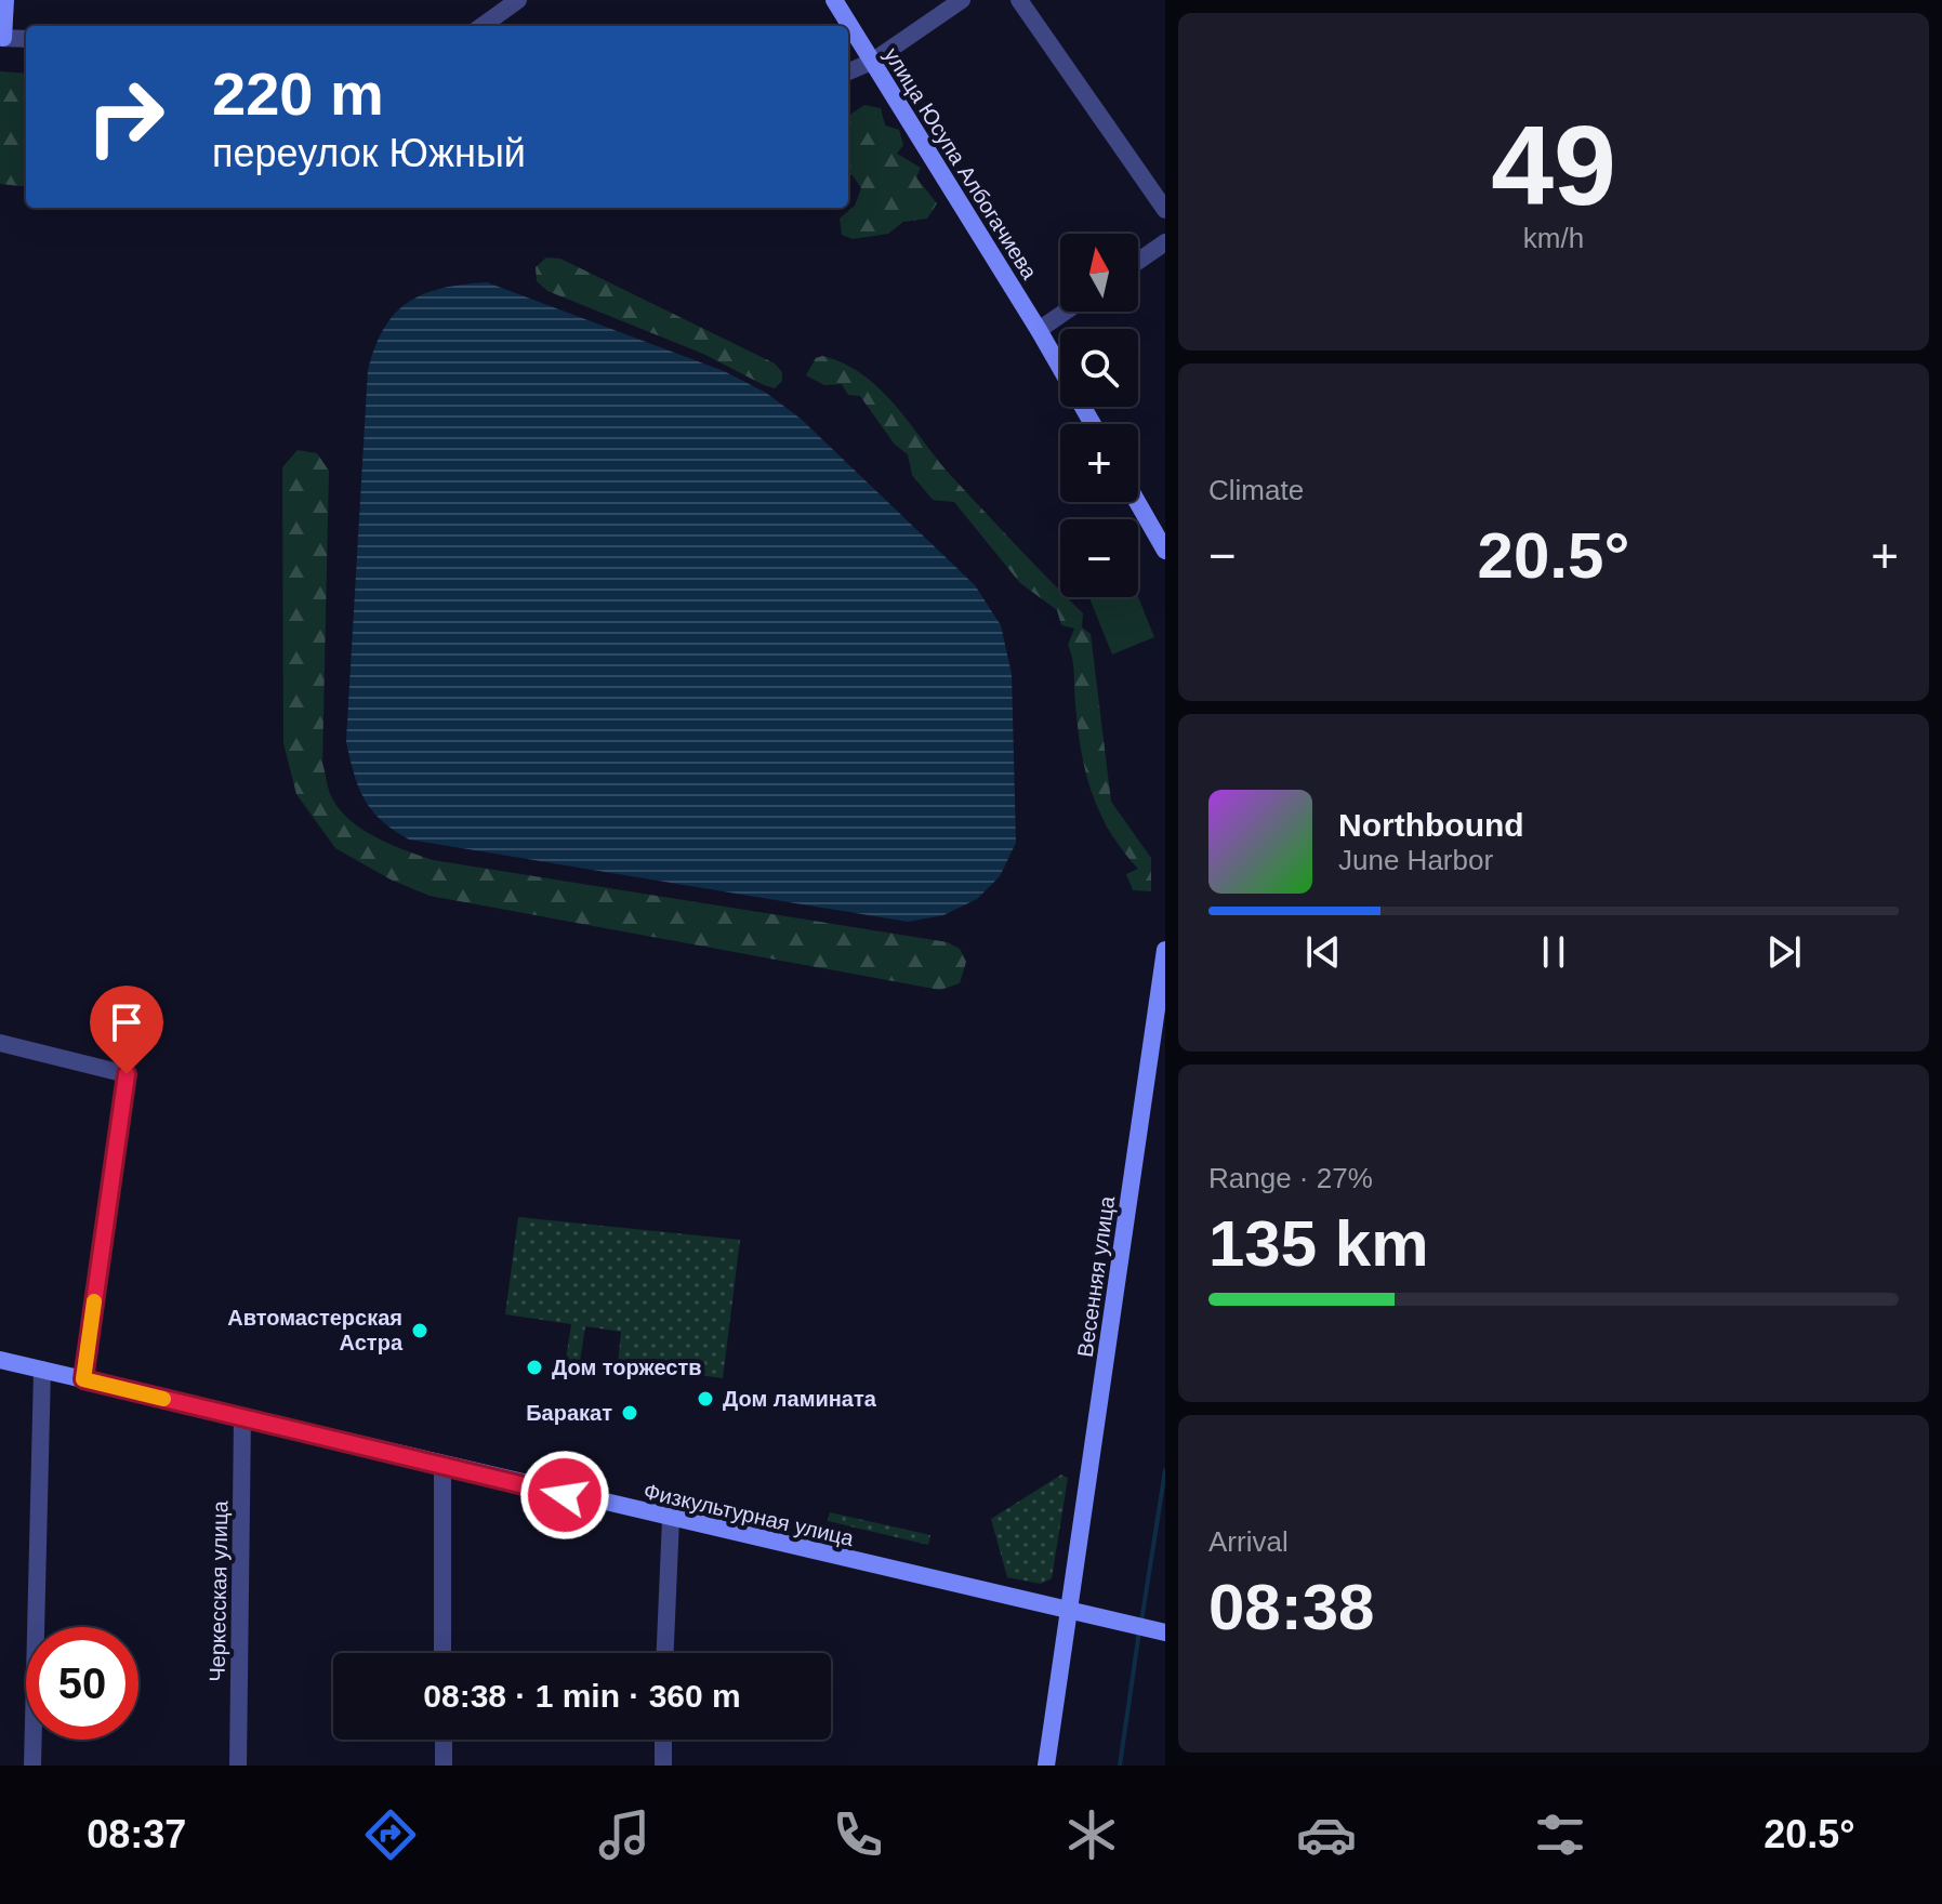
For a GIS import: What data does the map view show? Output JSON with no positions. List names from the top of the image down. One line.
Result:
{"streets":{"street":["улица Юсупа Албогачиева","Весенняя улица","Физкультурная улица","Черкесская улица"]},"crossings":[["Весенняя улица","Физкультурная улица"],["Физкультурная улица","Черкесская улица"]],"places":["Автомастерская Астра","Дом торжеств","Дом ламината","Баракат"],"north":"top","page":{"tile":[["49","km/h"],"Climate",["Range · 27%","135 km"],["Arrival","08:38"]],"turn":["220 m","переулок Южный"],"map_buttons":["+","−"],"heat":["−","20.5°","+"],"song":["Northbound","June Harbor"],"limit":"50","trip":"08:38 · 1 min · 360 m","tabs":["08:37","20.5°"]}}
